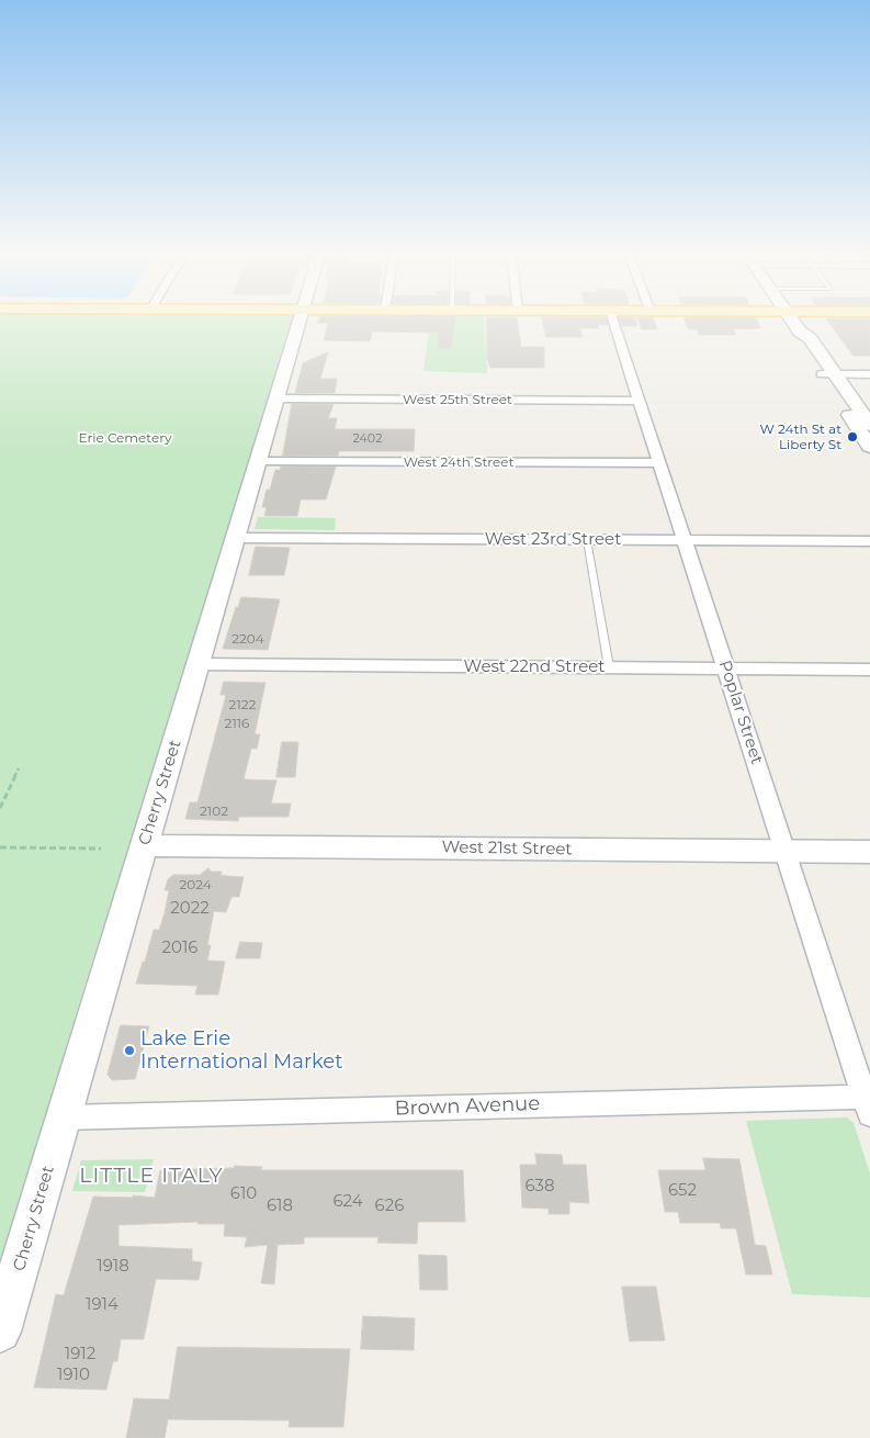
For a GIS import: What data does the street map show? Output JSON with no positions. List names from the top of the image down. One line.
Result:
{"streets":{"street":["West 25th Street","West 24th Street","West 23rd Street","West 22nd Street","Poplar Street","Cherry Street","West 21st Street","Brown Avenue"]},"crossings":[["West 25th Street","Poplar Street"],["West 25th Street","Cherry Street"],["West 24th Street","Poplar Street"],["West 24th Street","Cherry Street"],["West 23rd Street","Poplar Street"],["West 23rd Street","Cherry Street"],["West 22nd Street","Poplar Street"],["West 22nd Street","Cherry Street"],["Poplar Street","West 21st Street"],["Poplar Street","Brown Avenue"],["Cherry Street","West 21st Street"],["Cherry Street","Brown Avenue"]],"districts":["LITTLE ITALY"],"parks":["Erie Cemetery"],"places":["W 24th St at Liberty St","Lake Erie International Market"],"house_numbers":["2402","2204","2122","2116","2102","2024","2022","2016","638","652","610","624","618","626","1918","1914","1912","1910"]}
